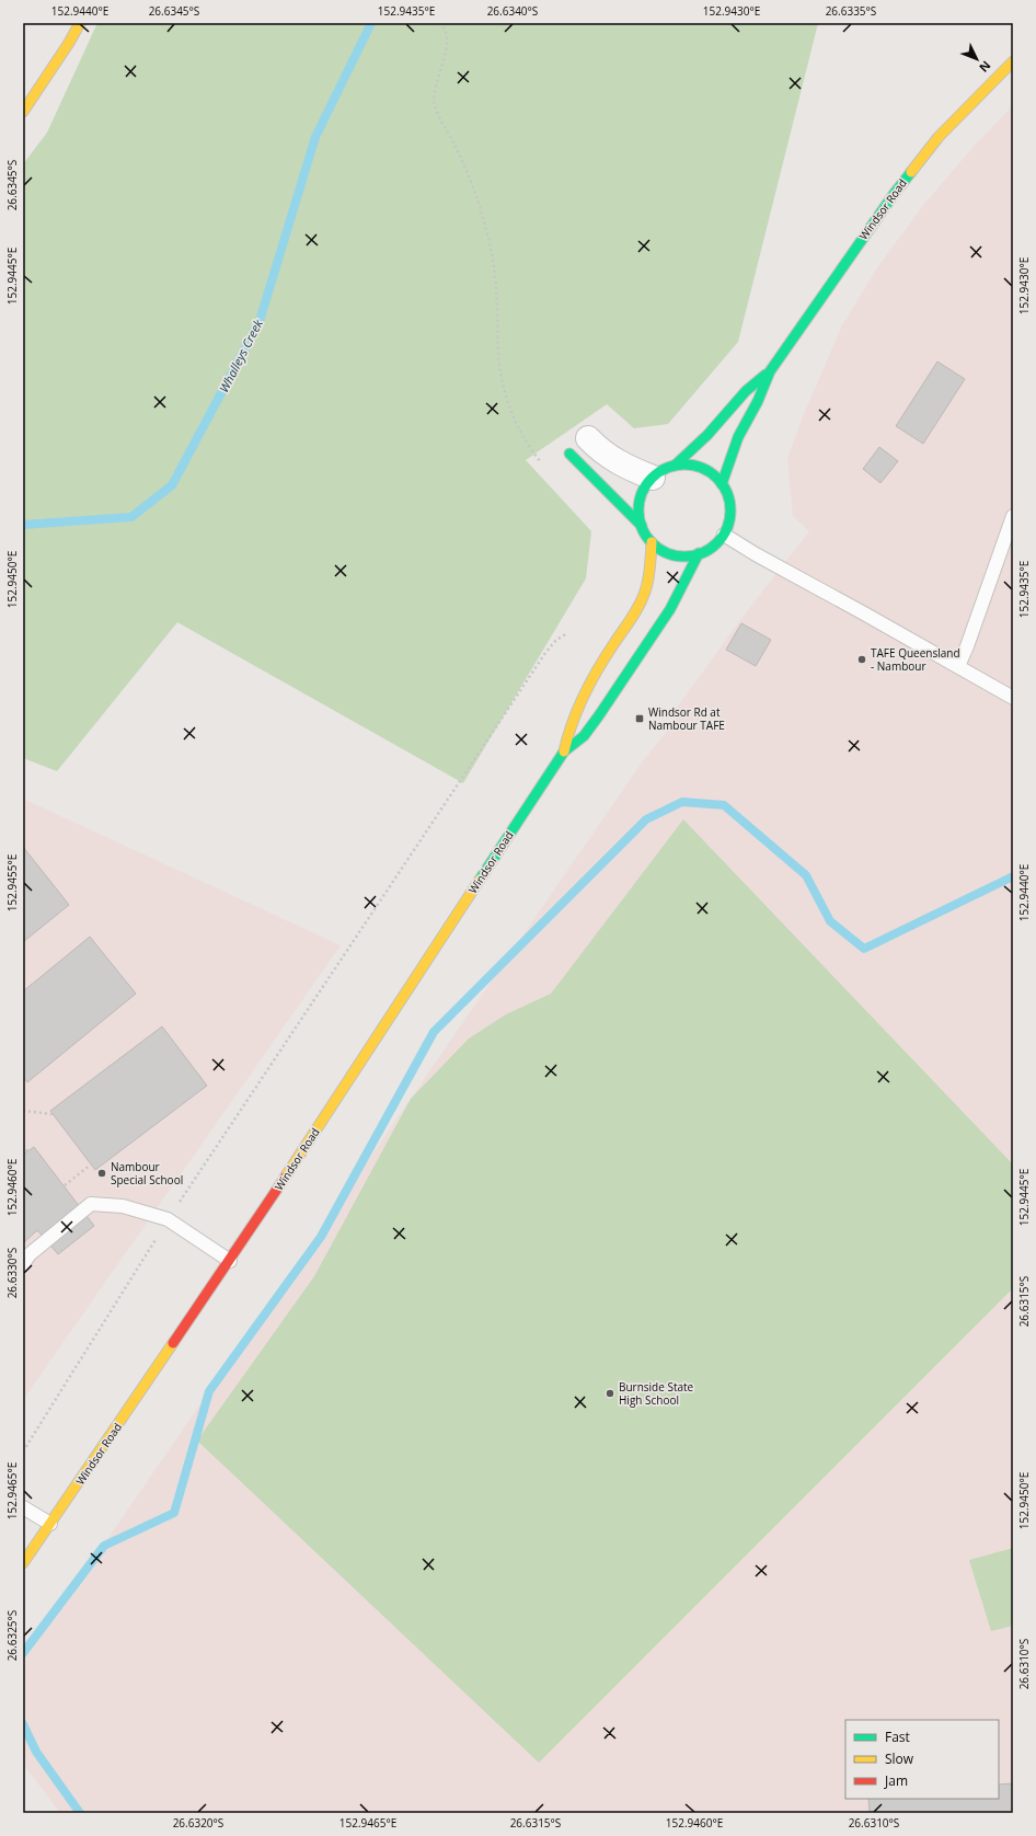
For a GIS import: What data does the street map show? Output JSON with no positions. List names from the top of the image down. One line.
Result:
{"streets":{"street":["Windsor Road"]},"water":["Whalleys Creek"],"places":{"other":["TAFE Queensland - Nambour","Nambour Special School","Burnside State High School"],"transit":["Windsor Rd at Nambour TAFE"]},"legend":["Fast","Slow","Jam"],"north":"bottom right","coordinates":["152.9440°E","26.6345°S","152.9435°E","26.6340°S","152.9430°E","26.6335°S","152.9445°E","152.9450°E","152.9455°E","152.9460°E","26.6330°S","26.6315°S","152.9465°E","26.6325°S","26.6310°S","26.6320°S"]}
